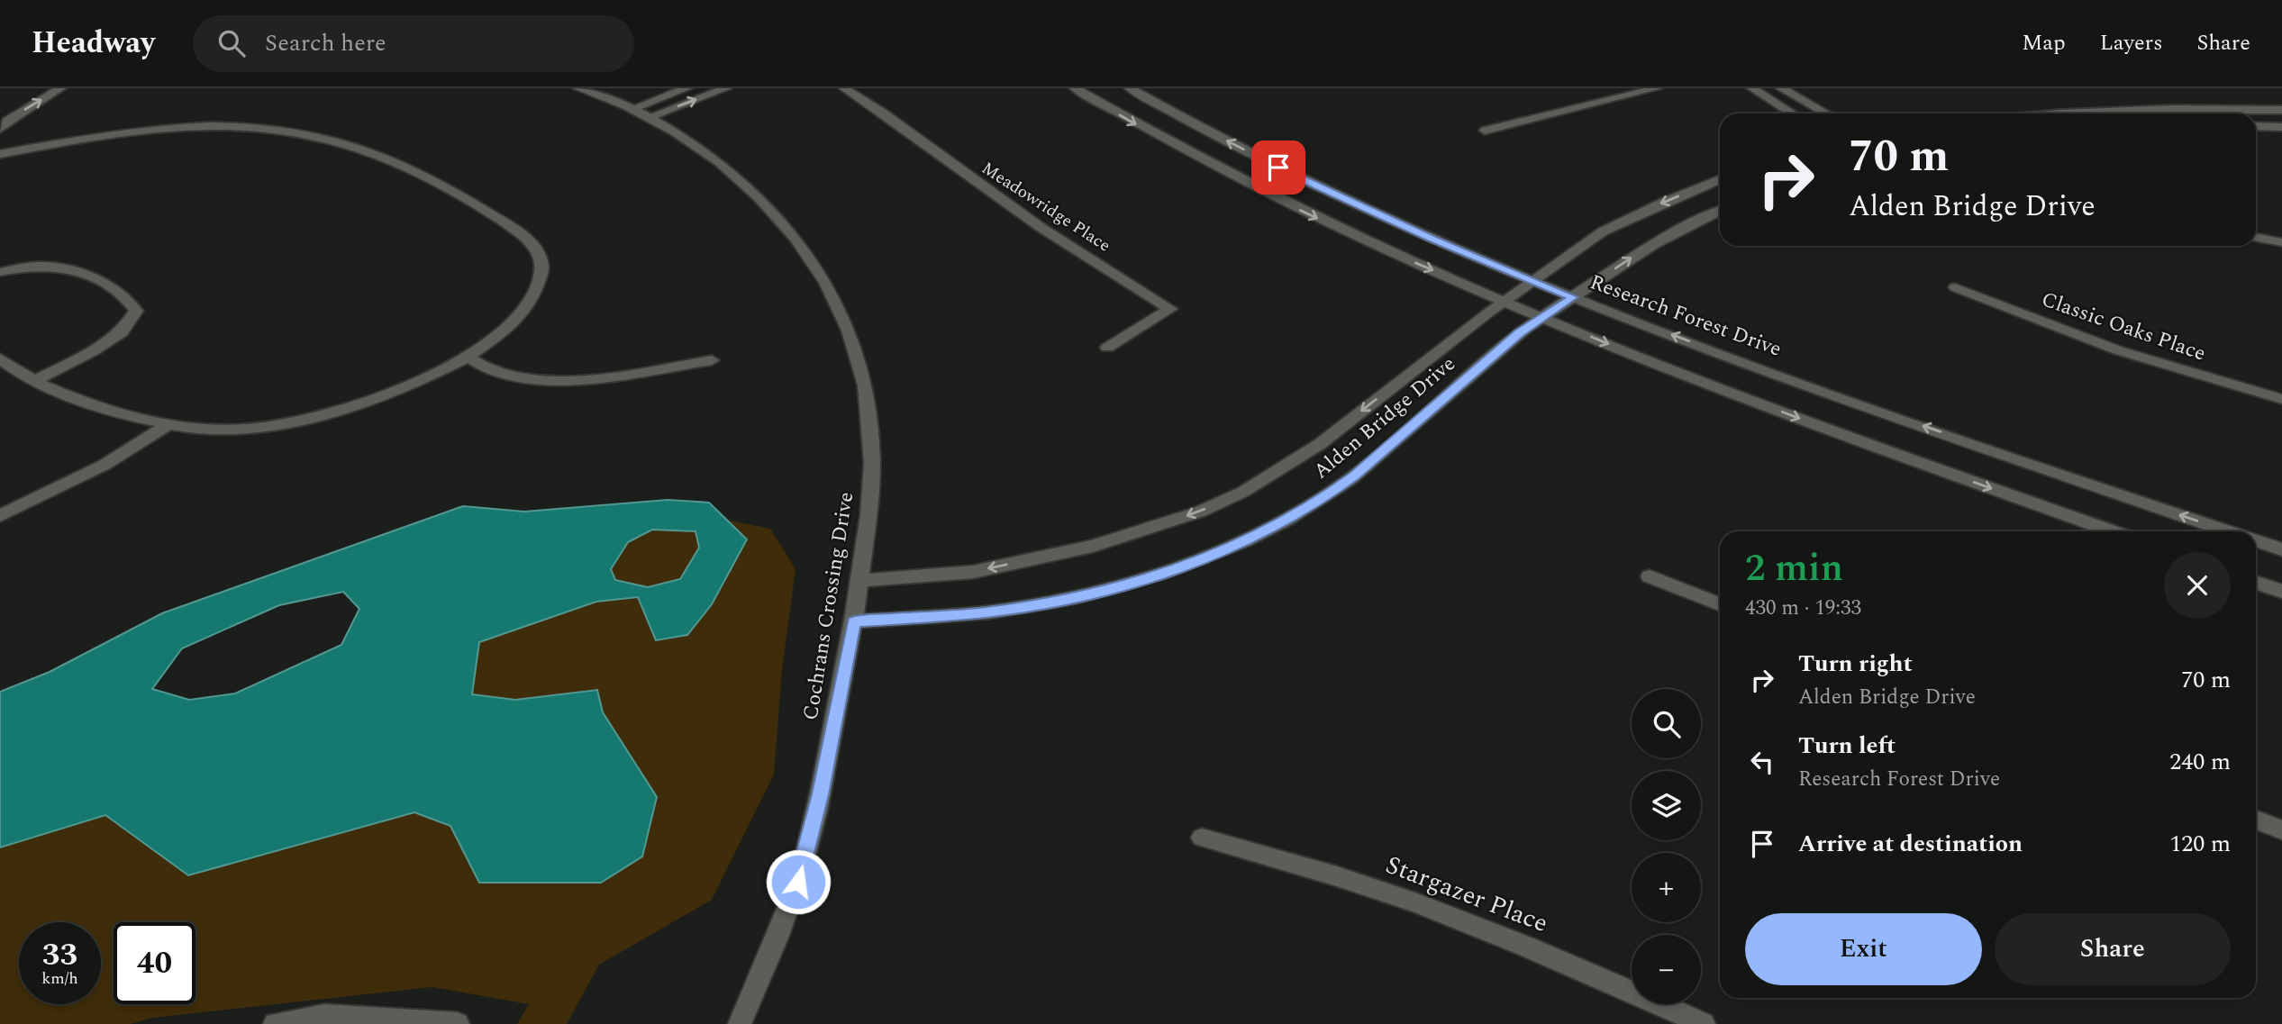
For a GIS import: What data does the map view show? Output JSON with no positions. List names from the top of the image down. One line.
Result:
{"streets":{"street":["Meadowridge Place","Research Forest Drive","Classic Oaks Place","Alden Bridge Drive","Cochrans Crossing Drive","Stargazer Place"]},"crossings":[["Research Forest Drive","Alden Bridge Drive"],["Alden Bridge Drive","Cochrans Crossing Drive"]],"page":{"header":"Headway","search":"Search here","nav":["Map","Layers","Share"],"turn":["70 m","Alden Bridge Drive"],"heading":["2 min","430 m · 19:33"],"list":[{"name":"Turn right","note":"Alden Bridge Drive","value":"70 m"},{"name":"Turn left","note":"Research Forest Drive","value":"240 m"},{"name":"Arrive at destination","value":"120 m"}],"map_buttons":["+","−"],"buttons":["Exit","Share"],"speed":"33 km/h","limit":"40"}}
